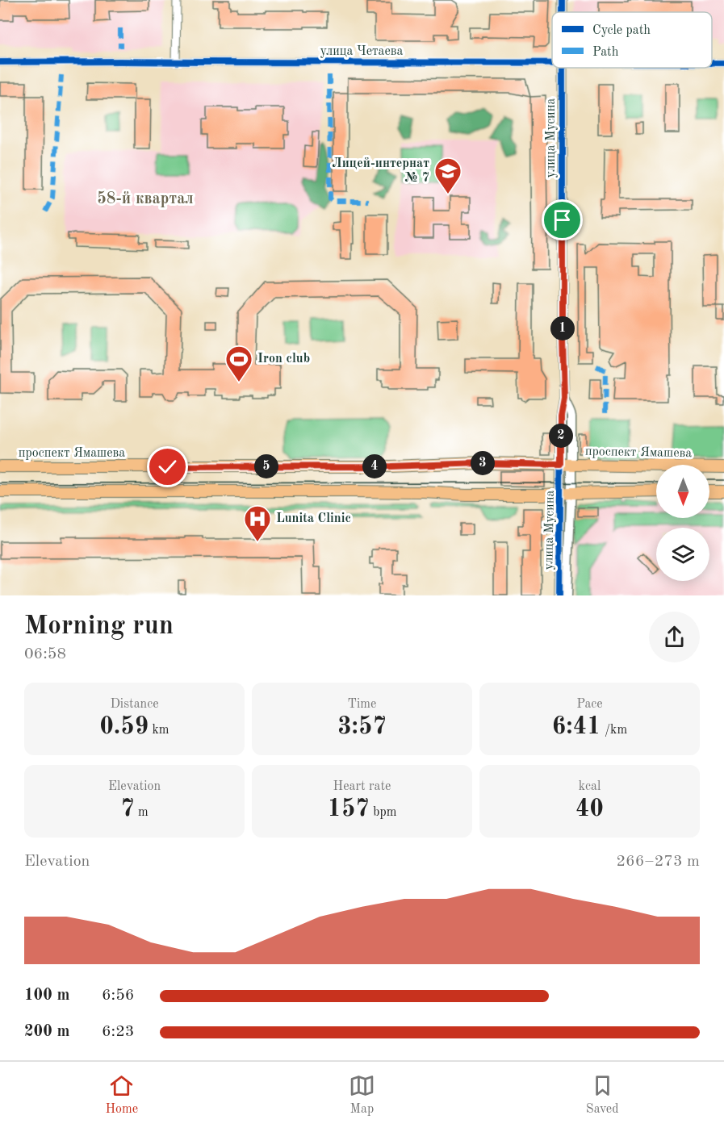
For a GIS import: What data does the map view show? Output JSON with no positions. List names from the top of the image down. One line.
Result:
{"streets":{"main road":["проспект Ямашева"],"street":["улица Четаева","улица Мусина"]},"crossings":[["улица Мусина","проспект Ямашева"]],"districts":["58-й квартал"],"places":{"school or university":["Лицей-интернат № 7"],"sports":["Iron club"],"hospital":["Lunita Clinic"]},"legend":["Cycle path","Path"],"north":"bottom","page":{"pins":["1","2","3","4","5"],"heading":["Morning run","06:58"],"stats":[["Distance","0.59 km"],["Time","3:57"],["Pace","6:41 /km"],["Elevation","7 m"],["Heart rate","157 bpm"],["kcal","40"]],"chart":["Elevation","266–273 m"],"list":[{"name":"100 m","note":"6:56"},{"name":"200 m","note":"6:23"}],"tabs":["Home","Map","Saved"]}}
